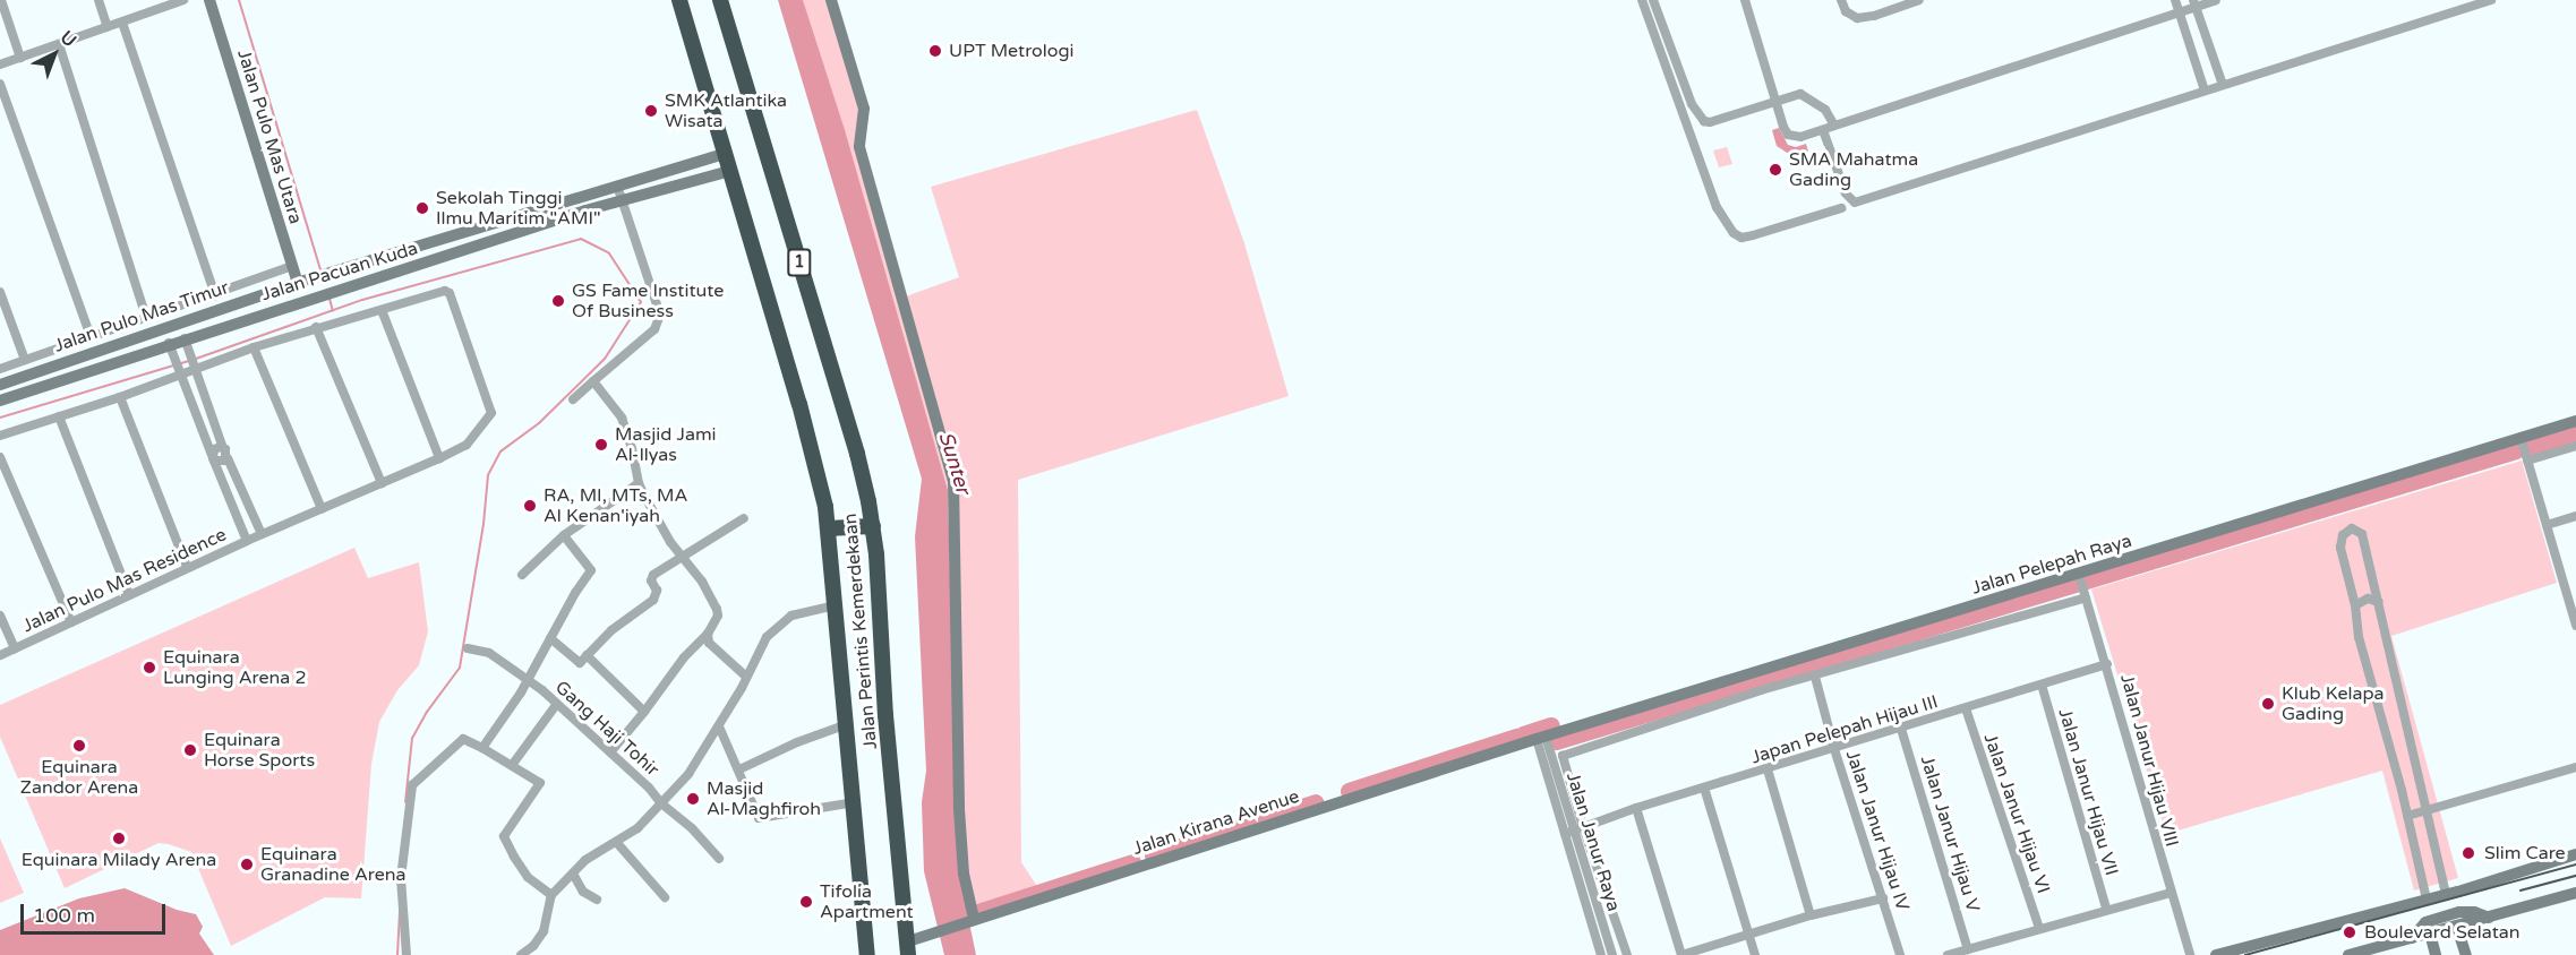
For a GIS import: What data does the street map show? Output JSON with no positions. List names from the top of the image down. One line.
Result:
{"streets":{"highway":["1","Jalan Perintis Kemerdekaan"],"street":["Jalan Pulo Mas Utara","Jalan Pacuan Kuda","Jalan Pulo Mas Timur","Jalan Pelepah Raya","Jalan Pulo Mas Residence","Gang Haji Tohir","Japan Pelepah Hijau III","Jalan Janur Hijau VIII","Jalan Janur Hijau VII","Jalan Janur Hijau VI","Jalan Kirana Avenue","Jalan Janur Hijau IV","Jalan Janur Hijau V","Jalan Janur Raya"]},"crossings":[["Jalan Pulo Mas Utara","Jalan Pulo Mas Timur"],["Jalan Pacuan Kuda","Jalan Pulo Mas Residence"],["Jalan Pacuan Kuda","Jalan Perintis Kemerdekaan"],["Jalan Pulo Mas Timur","Jalan Perintis Kemerdekaan"],["Jalan Pelepah Raya","Japan Pelepah Hijau III"],["Jalan Pelepah Raya","Jalan Janur Hijau VIII"],["Jalan Pelepah Raya","Jalan Kirana Avenue"],["Jalan Pelepah Raya","Jalan Janur Hijau IV"],["Jalan Pelepah Raya","Jalan Janur Raya"],["Jalan Perintis Kemerdekaan","Jalan Kirana Avenue"],["Japan Pelepah Hijau III","Jalan Janur Hijau VIII"],["Japan Pelepah Hijau III","Jalan Janur Hijau VII"],["Japan Pelepah Hijau III","Jalan Janur Hijau VI"],["Japan Pelepah Hijau III","Jalan Janur Hijau IV"],["Japan Pelepah Hijau III","Jalan Janur Hijau V"],["Japan Pelepah Hijau III","Jalan Janur Raya"],["Jalan Kirana Avenue","Jalan Janur Raya"]],"water":["Sunter"],"places":["UPT Metrologi","SMK Atlantika Wisata","SMA Mahatma Gading","Sekolah Tinggi Ilmu Maritim \"AMI\"","GS Fame Institute Of Business","Masjid Jami Al-Ilyas","RA, MI, MTs, MA Al Kenan'iyah","Equinara Lunging Arena 2","Klub Kelapa Gading","Equinara Zandor Arena","Equinara Horse Sports","Masjid Al-Maghfiroh","Equinara Milady Arena","Slim Care","Equinara Granadine Arena","Tifolia Apartment","Boulevard Selatan"],"scale_bar":"100 m","north":"top right"}
